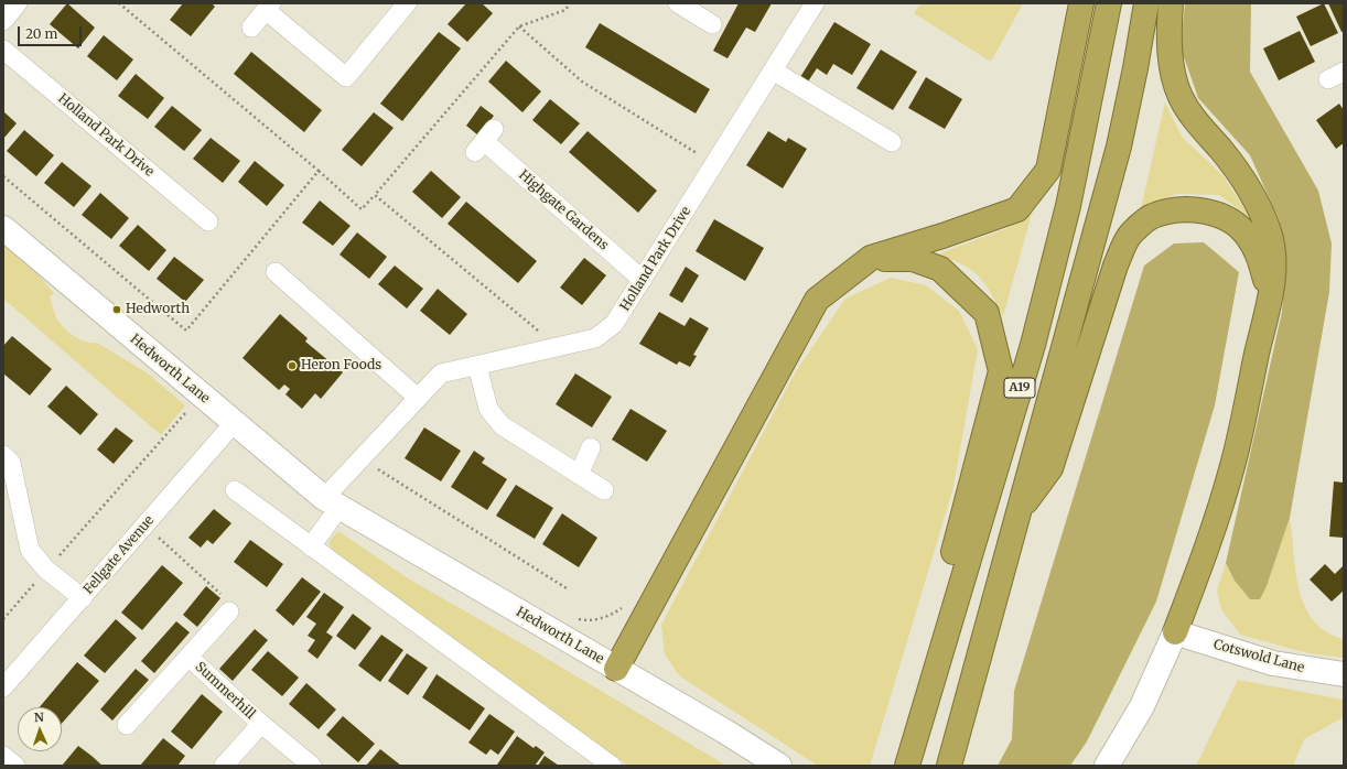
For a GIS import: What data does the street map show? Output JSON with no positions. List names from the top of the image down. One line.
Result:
{"streets":{"highway":["A19"],"street":["Holland Park Drive","Highgate Gardens","Hedworth Lane","Fellgate Avenue","Cotswold Lane","Summerhill"]},"crossings":[["Holland Park Drive","Highgate Gardens"],["Holland Park Drive","Hedworth Lane"],["Hedworth Lane","Fellgate Avenue"]],"places":["Hedworth","Heron Foods"],"scale_bar":"20 m","north":"top"}
